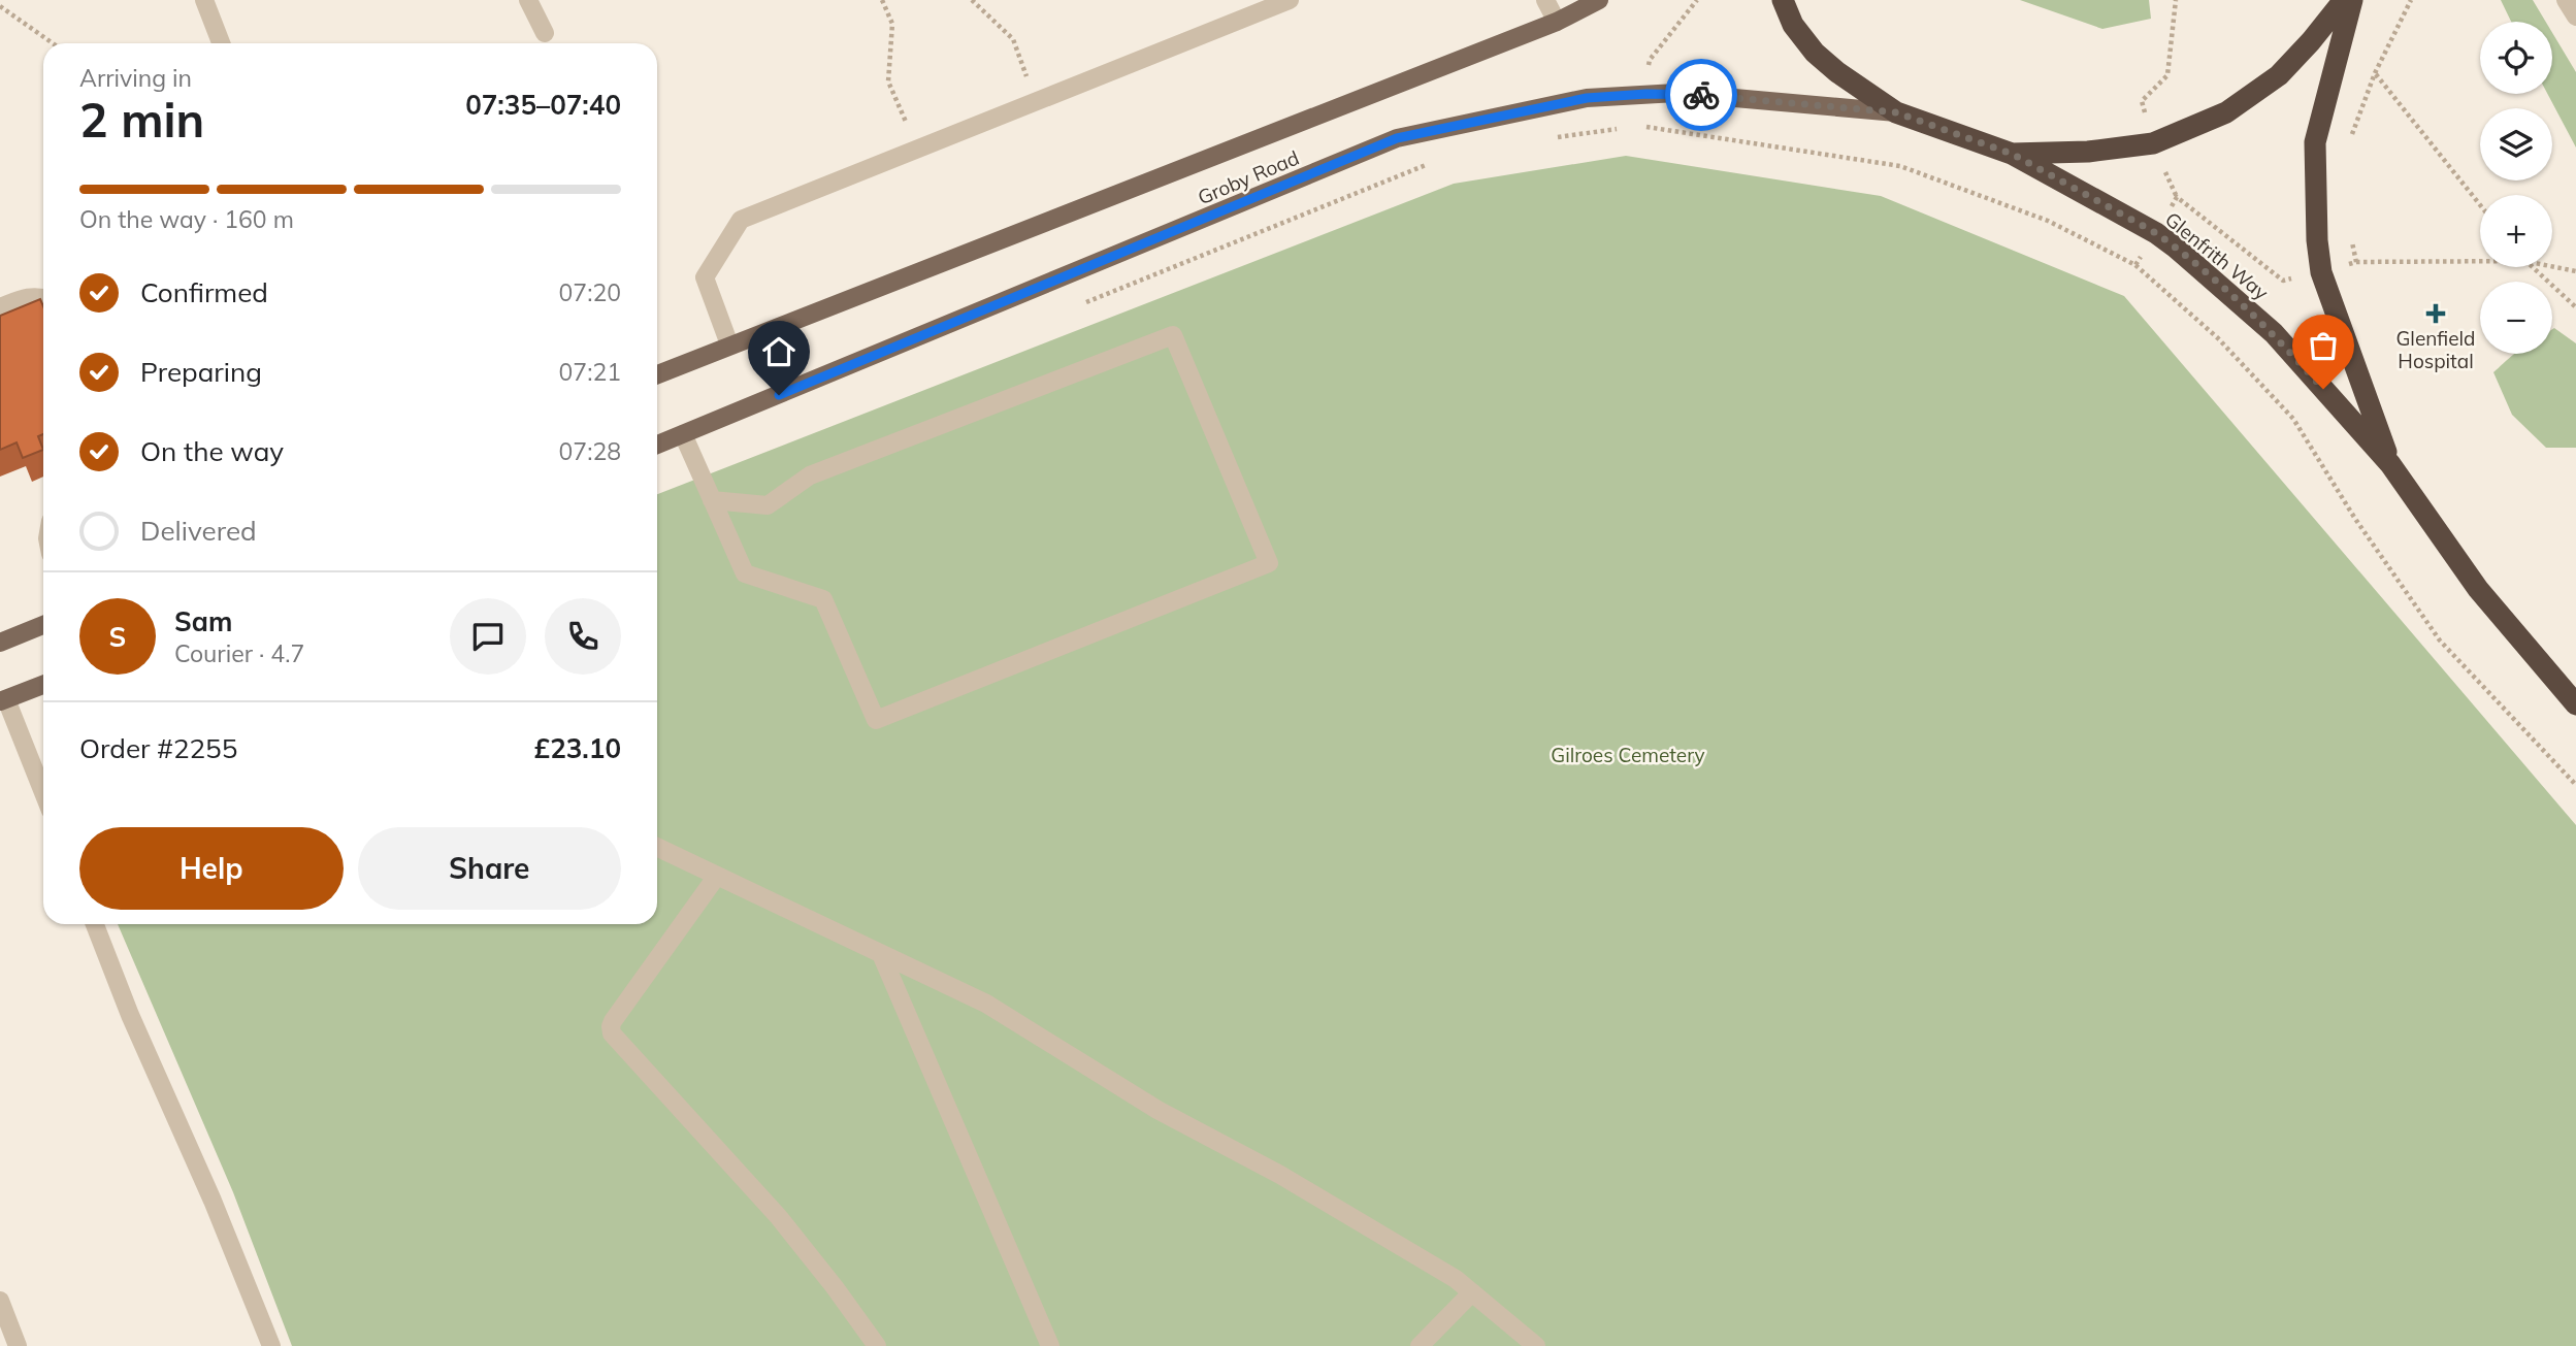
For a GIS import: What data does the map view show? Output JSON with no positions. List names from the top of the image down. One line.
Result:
{"streets":{"highway":["Glenfrith Way"],"main road":["Groby Road"]},"parks":["Gilroes Cemetery"],"places":{"health":["Glenfield Hospital"]},"page":{"map_buttons":["+","−"],"heading":["2 min","Arriving in","07:35–07:40"],"panel":["Sam","Courier · 4.7","Order #2255","£23.10"],"bar":"On the way · 160 m","list":[["Confirmed","07:20"],["Preparing","07:21"],["On the way","07:28"],"Delivered"],"round":"S","buttons":["Help","Share"]}}
